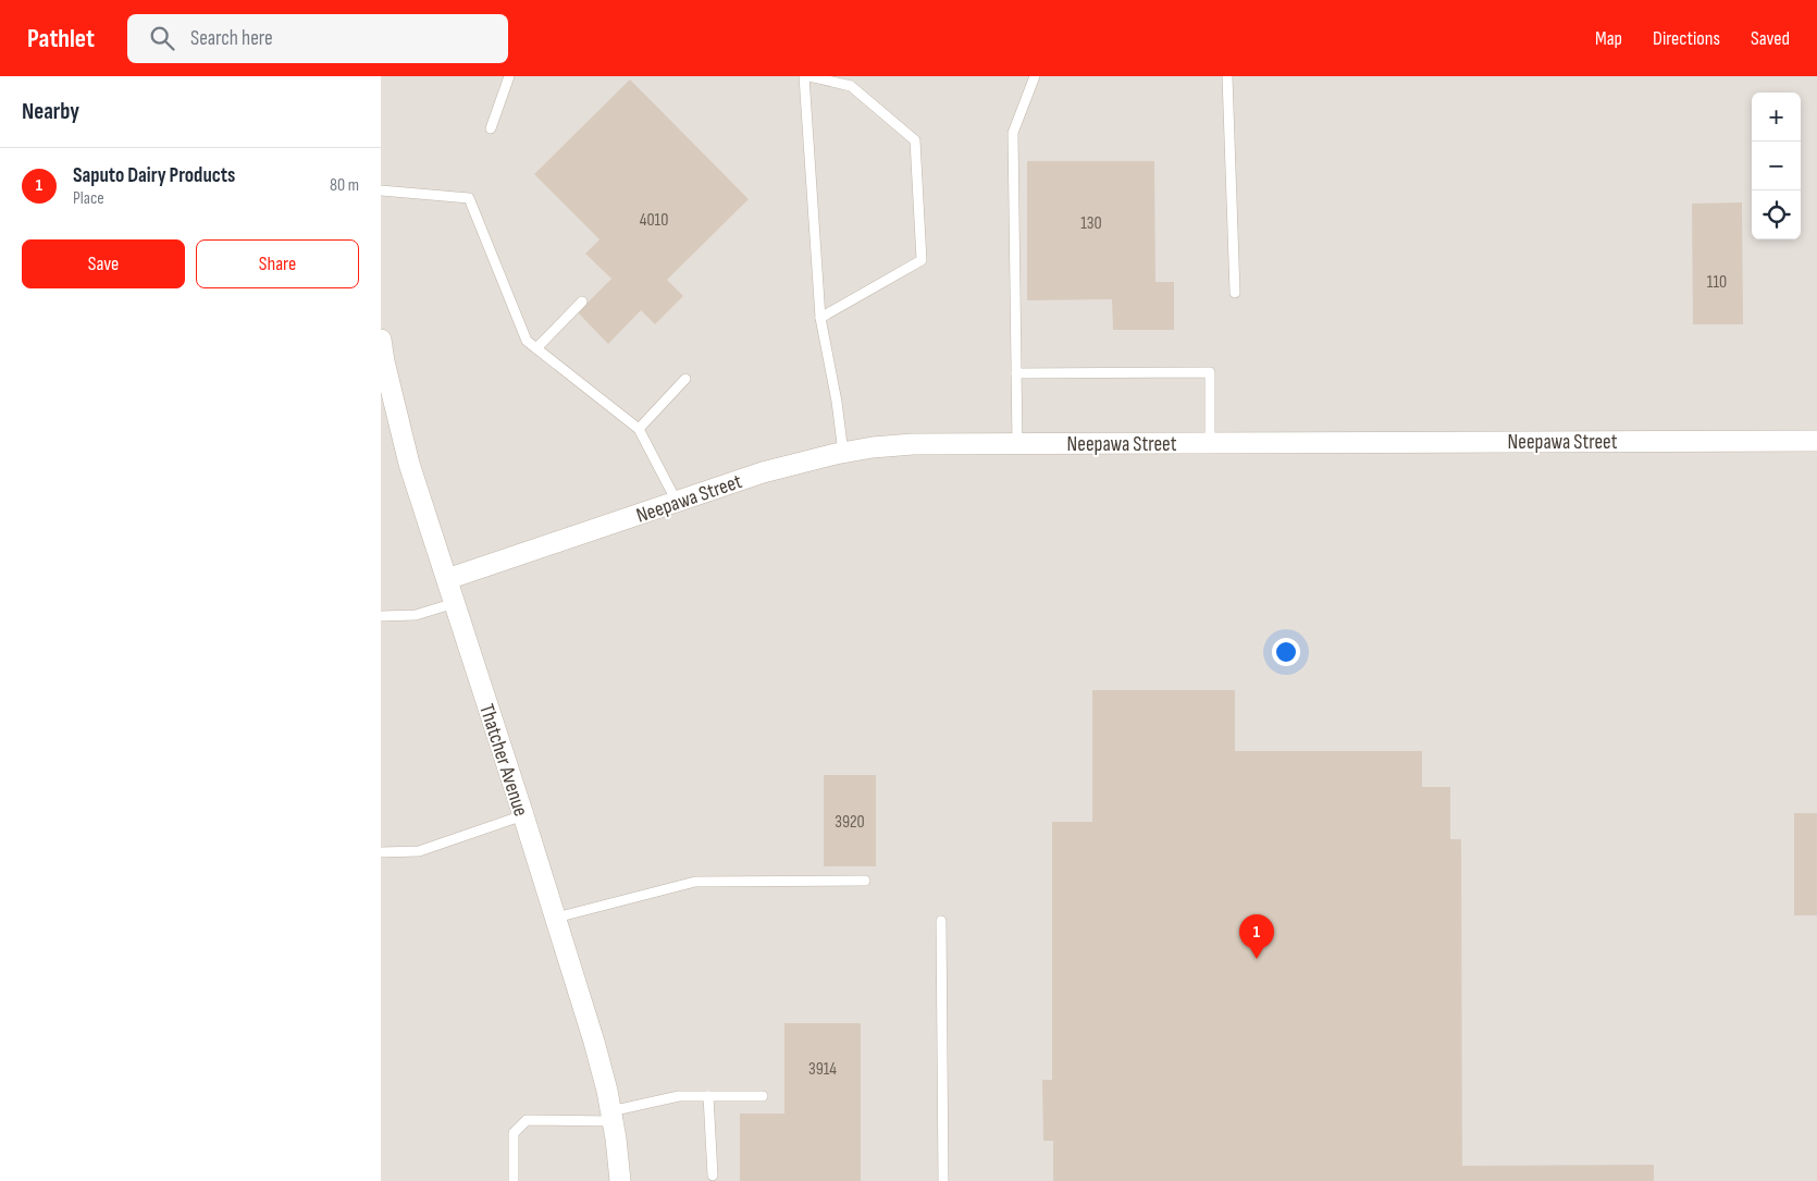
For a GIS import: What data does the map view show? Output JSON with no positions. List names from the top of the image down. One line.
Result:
{"streets":{"street":["Neepawa Street","Thatcher Avenue"]},"crossings":[["Neepawa Street","Thatcher Avenue"]],"house_numbers":["4010","130","110","3920","3914"],"page":{"header":"Pathlet","search":"Search here","nav":["Map","Directions","Saved"],"heading":"Nearby","map_buttons":["+","−"],"list":[{"mark":"1","name":"Saputo Dairy Products","note":"Place","value":"80 m"}],"buttons":["Save","Share"],"pins":"1"}}
